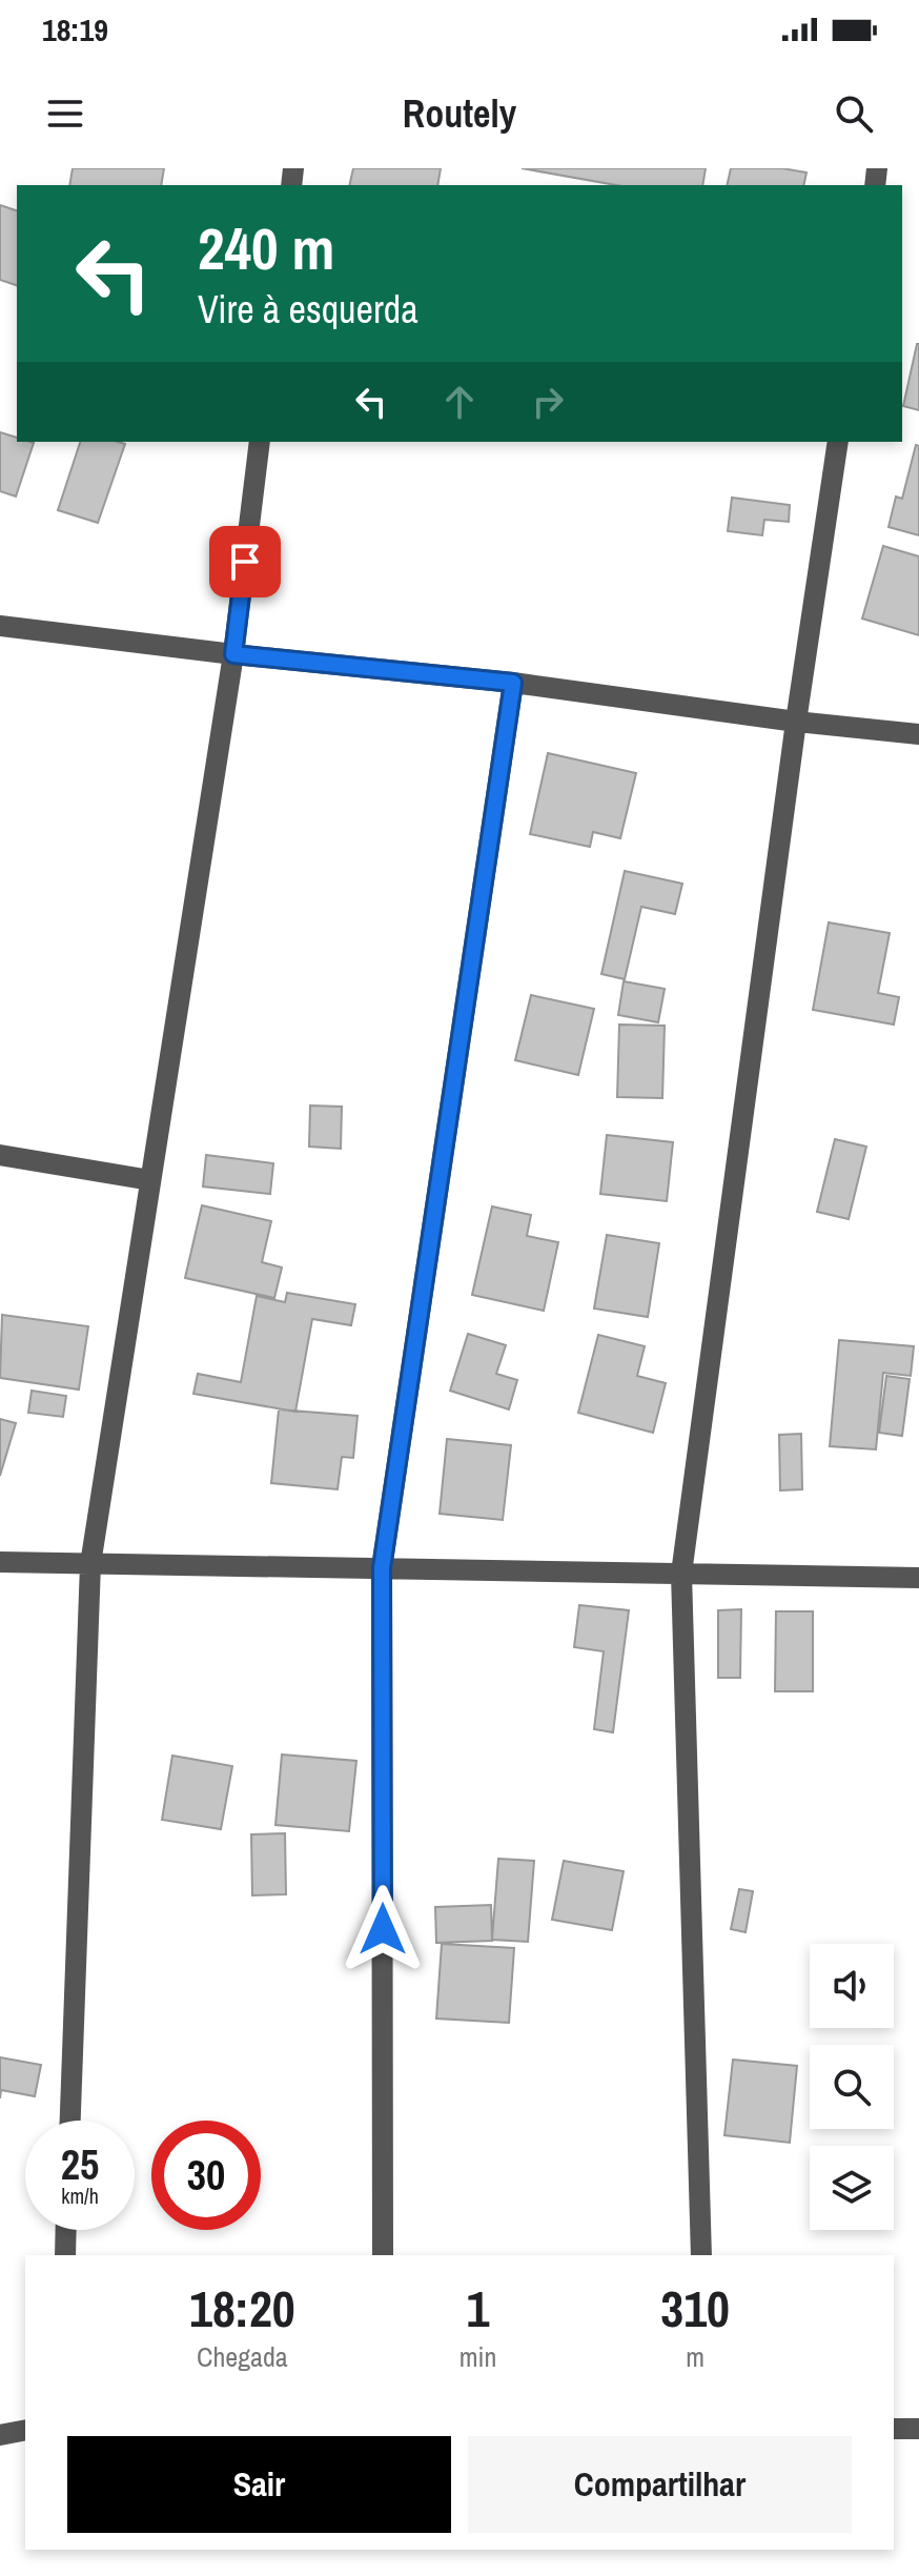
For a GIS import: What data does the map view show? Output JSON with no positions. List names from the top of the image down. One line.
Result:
{"page":{"status":"18:19","header":"Routely","turn":["240 m","Vire à esquerda"],"speed":"25 km/h","limit":"30","eta":["18:20","Chegada","1","min","310","m"],"buttons":["Sair","Compartilhar"]}}
